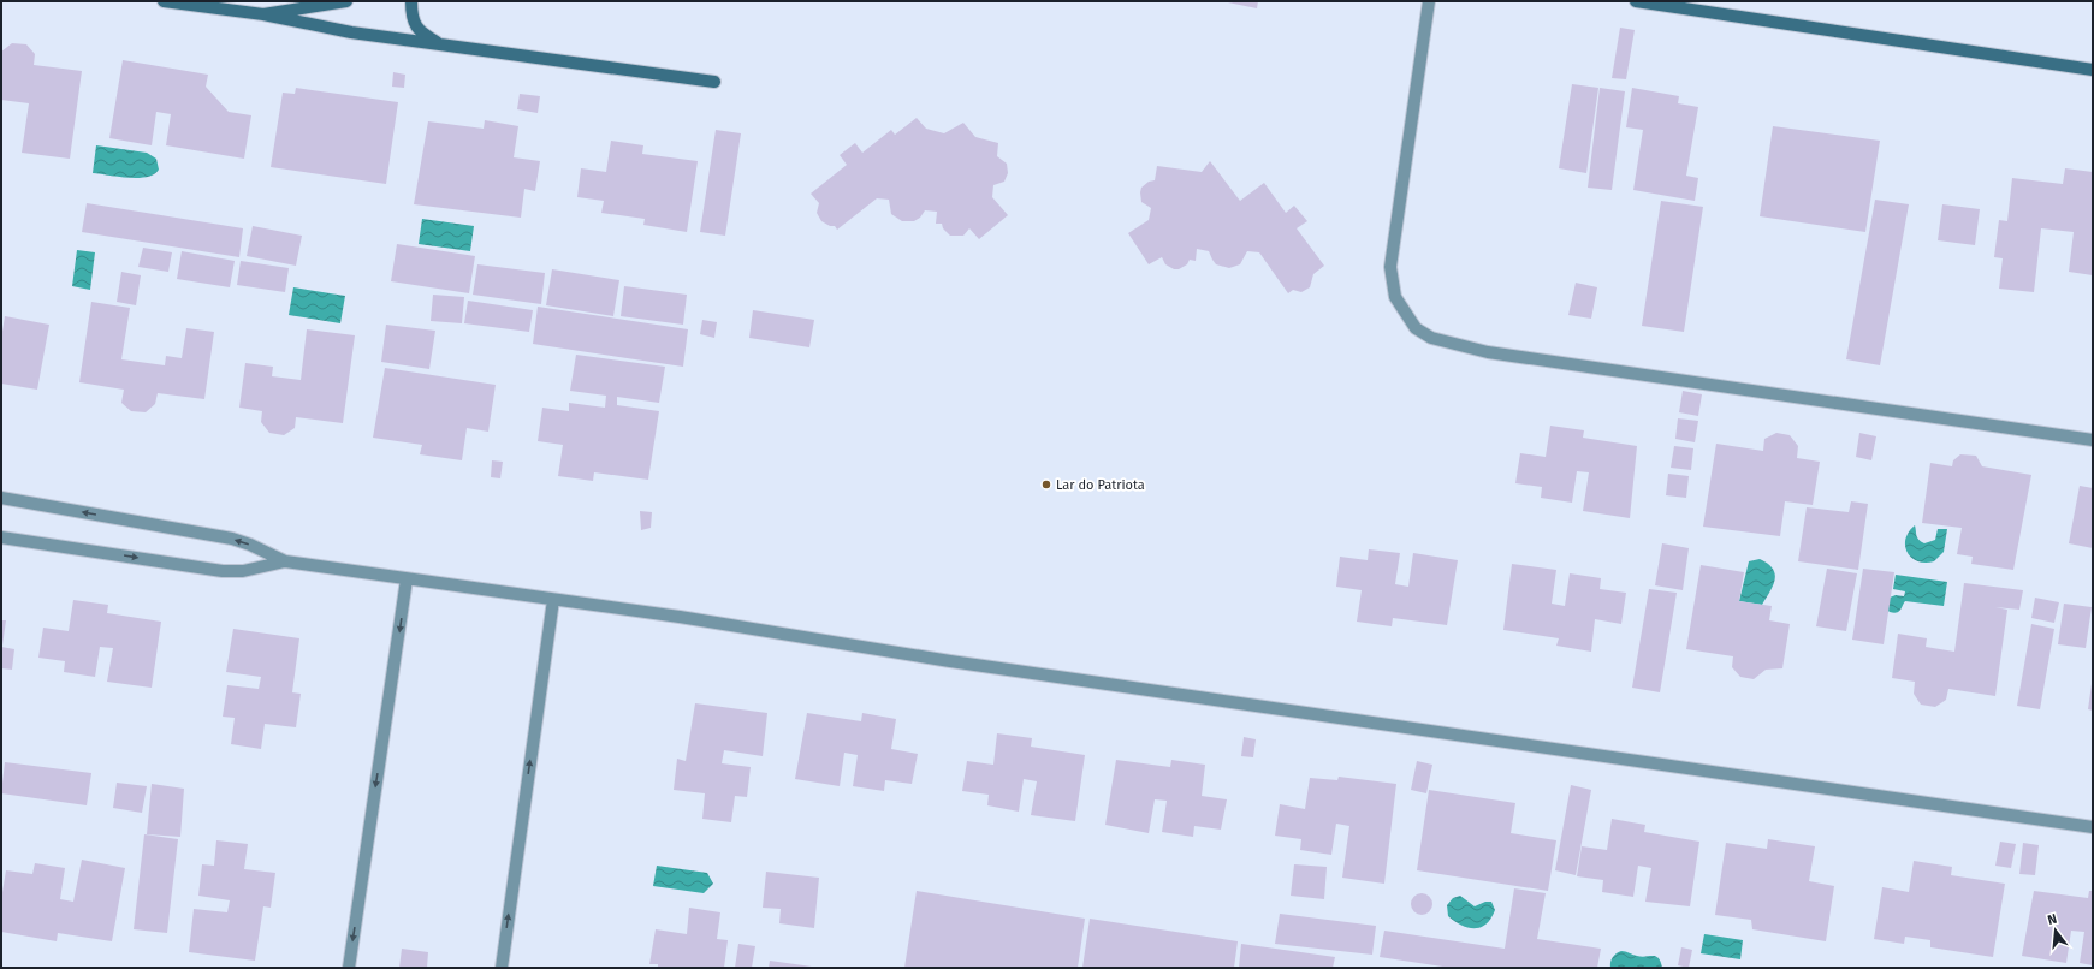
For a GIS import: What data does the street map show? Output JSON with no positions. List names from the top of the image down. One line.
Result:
{"places":["Lar do Patriota"],"north":"top"}
